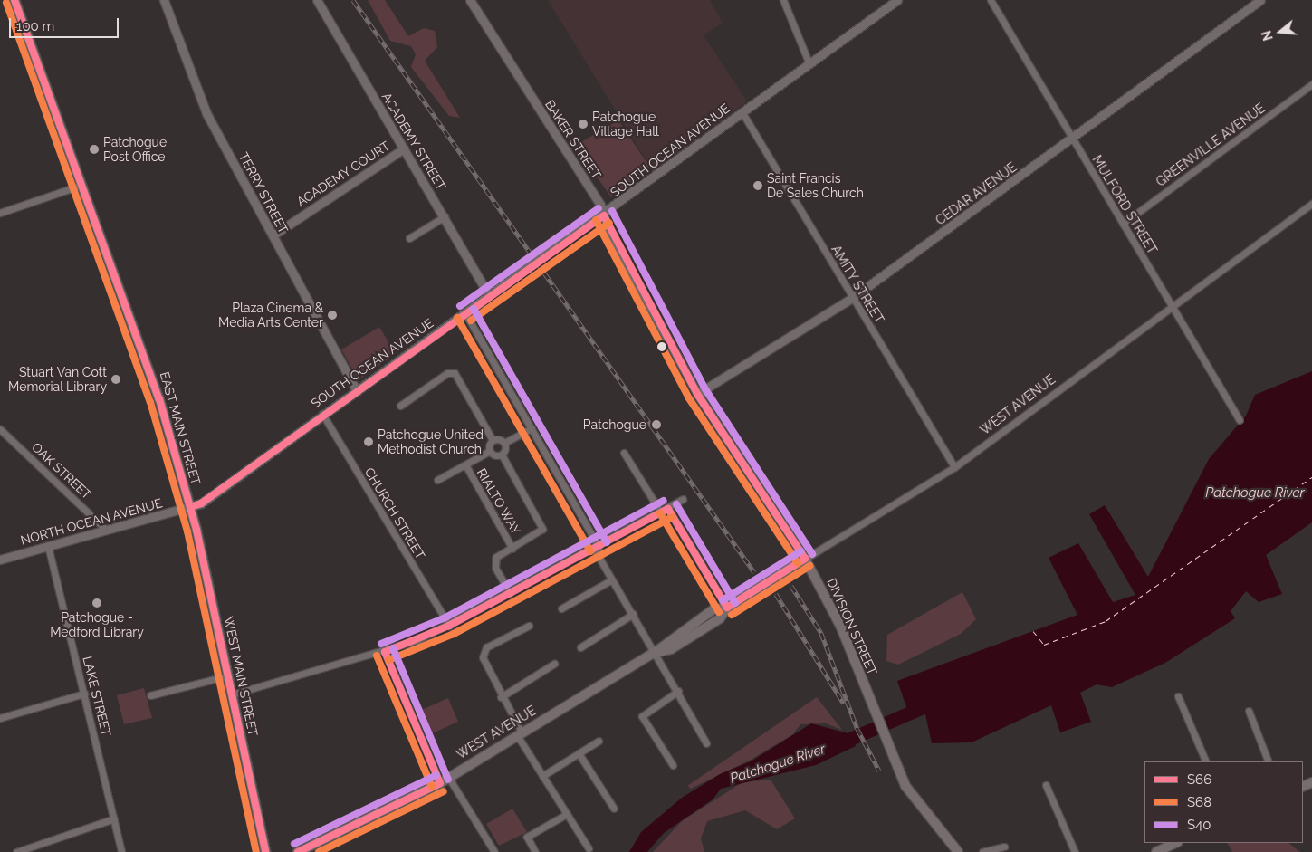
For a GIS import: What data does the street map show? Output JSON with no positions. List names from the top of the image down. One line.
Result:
{"streets":{"main road":["WEST AVENUE","EAST MAIN STREET","DIVISION STREET","WEST MAIN STREET"],"street":["BAKER STREET","ACADEMY STREET","GREENVILLE AVENUE","SOUTH OCEAN AVENUE","ACADEMY COURT","TERRY STREET","CEDAR AVENUE","MULFORD STREET","AMITY STREET","OAK STREET","RIALTO WAY","CHURCH STREET","NORTH OCEAN AVENUE","LAKE STREET"]},"crossings":[["BAKER STREET","SOUTH OCEAN AVENUE"],["BAKER STREET","CEDAR AVENUE"],["BAKER STREET","DIVISION STREET"],["ACADEMY STREET","SOUTH OCEAN AVENUE"],["ACADEMY STREET","ACADEMY COURT"],["GREENVILLE AVENUE","MULFORD STREET"],["SOUTH OCEAN AVENUE","TERRY STREET"],["SOUTH OCEAN AVENUE","AMITY STREET"],["SOUTH OCEAN AVENUE","EAST MAIN STREET"],["SOUTH OCEAN AVENUE","CHURCH STREET"],["SOUTH OCEAN AVENUE","NORTH OCEAN AVENUE"],["SOUTH OCEAN AVENUE","WEST MAIN STREET"],["ACADEMY COURT","TERRY STREET"],["CEDAR AVENUE","MULFORD STREET"],["CEDAR AVENUE","AMITY STREET"],["CEDAR AVENUE","DIVISION STREET"],["MULFORD STREET","WEST AVENUE"],["AMITY STREET","WEST AVENUE"],["WEST AVENUE","DIVISION STREET"],["EAST MAIN STREET","NORTH OCEAN AVENUE"],["EAST MAIN STREET","WEST MAIN STREET"],["OAK STREET","NORTH OCEAN AVENUE"],["NORTH OCEAN AVENUE","WEST MAIN STREET"],["NORTH OCEAN AVENUE","LAKE STREET"]],"water":["Patchogue River"],"places":["Patchogue Village Hall","Patchogue Post Office","Saint Francis De Sales Church","Plaza Cinema & Media Arts Center","Stuart Van Cott Memorial Library","Patchogue","Patchogue United Methodist Church","Patchogue - Medford Library"],"lines":["transit line S66","transit line S68","transit line S40"],"legend":["S66","S68","S40"],"scale_bar":"100 m","north":"left"}
